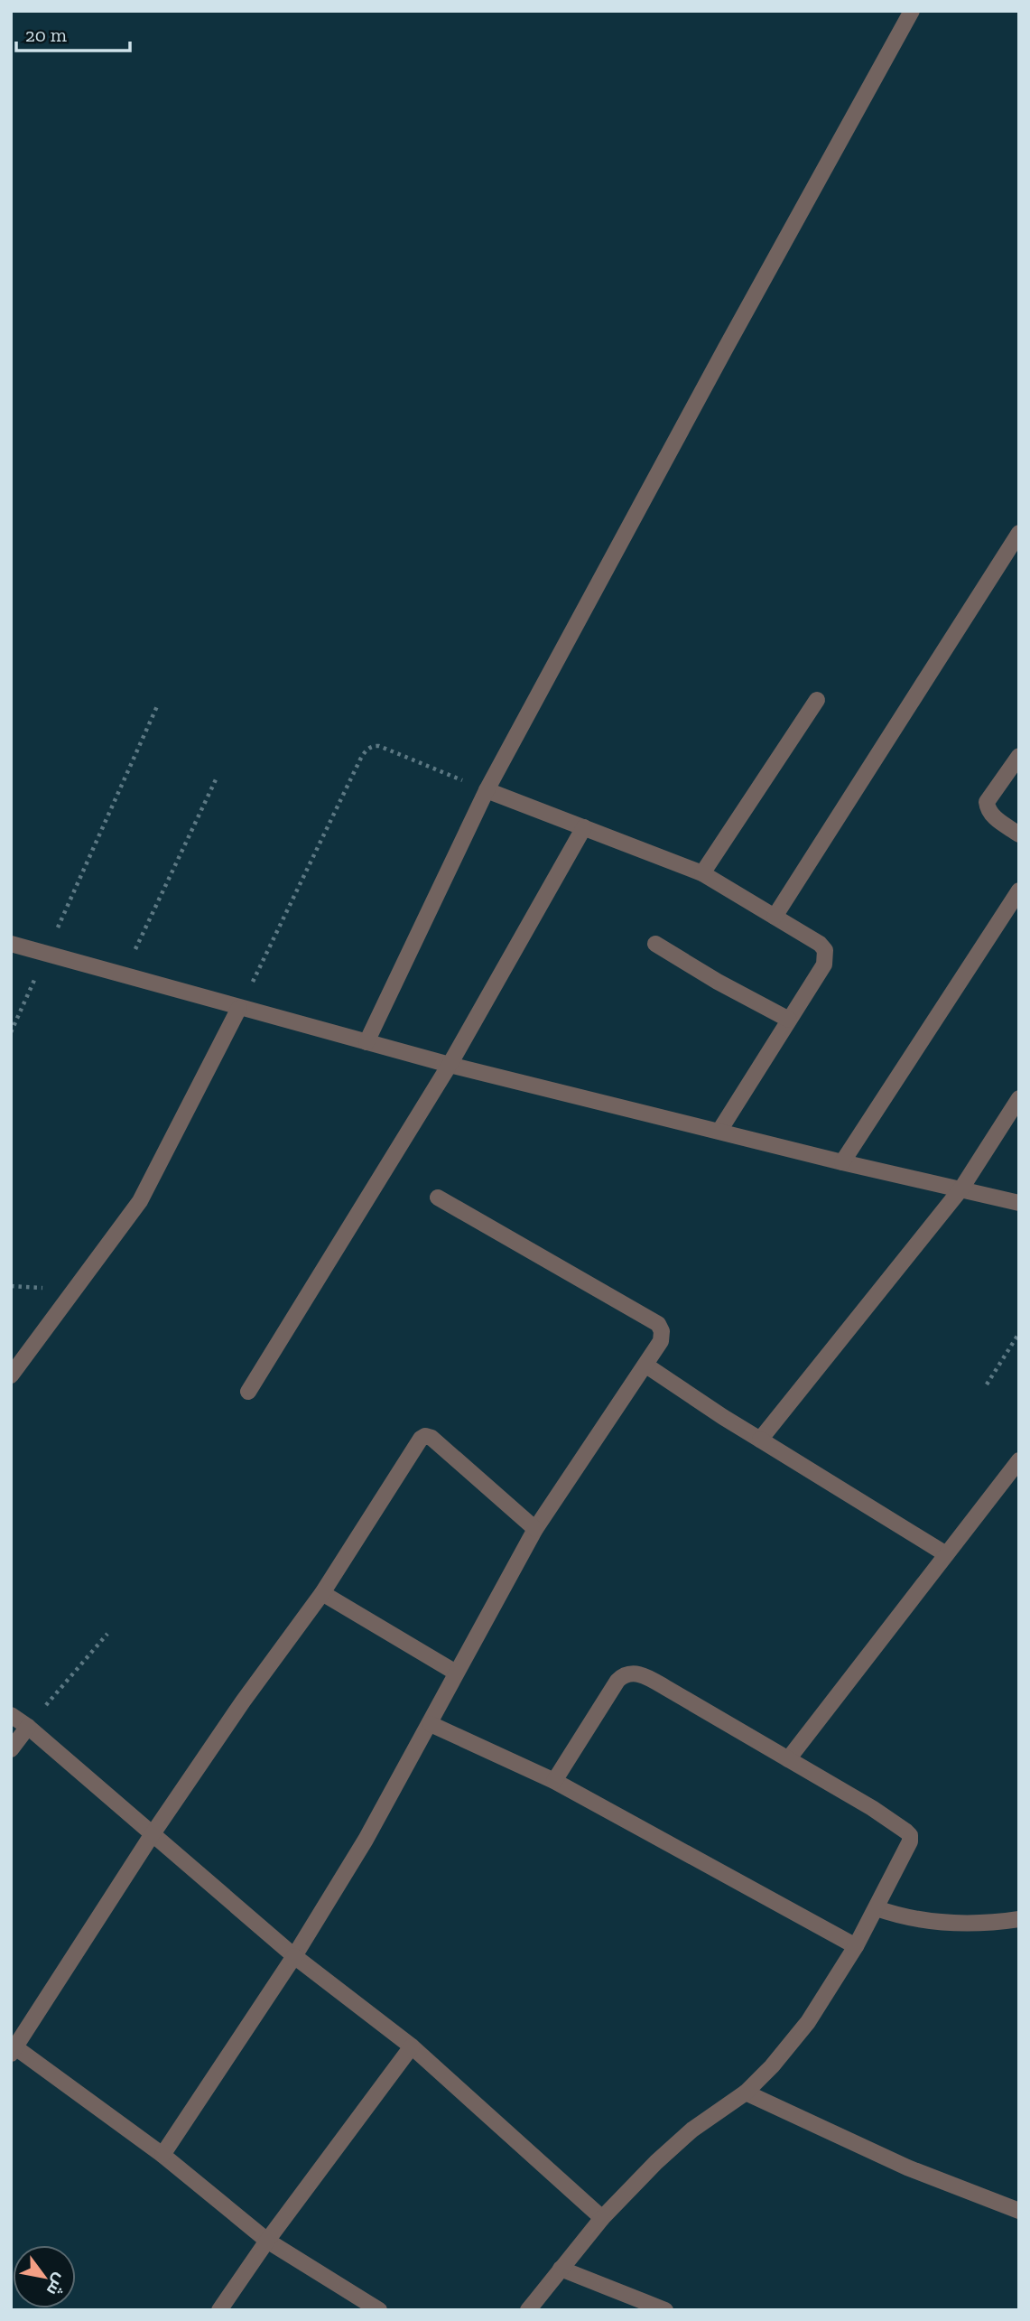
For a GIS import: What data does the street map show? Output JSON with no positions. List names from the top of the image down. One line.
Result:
{"scale_bar":"20 m","north":"bottom right"}
